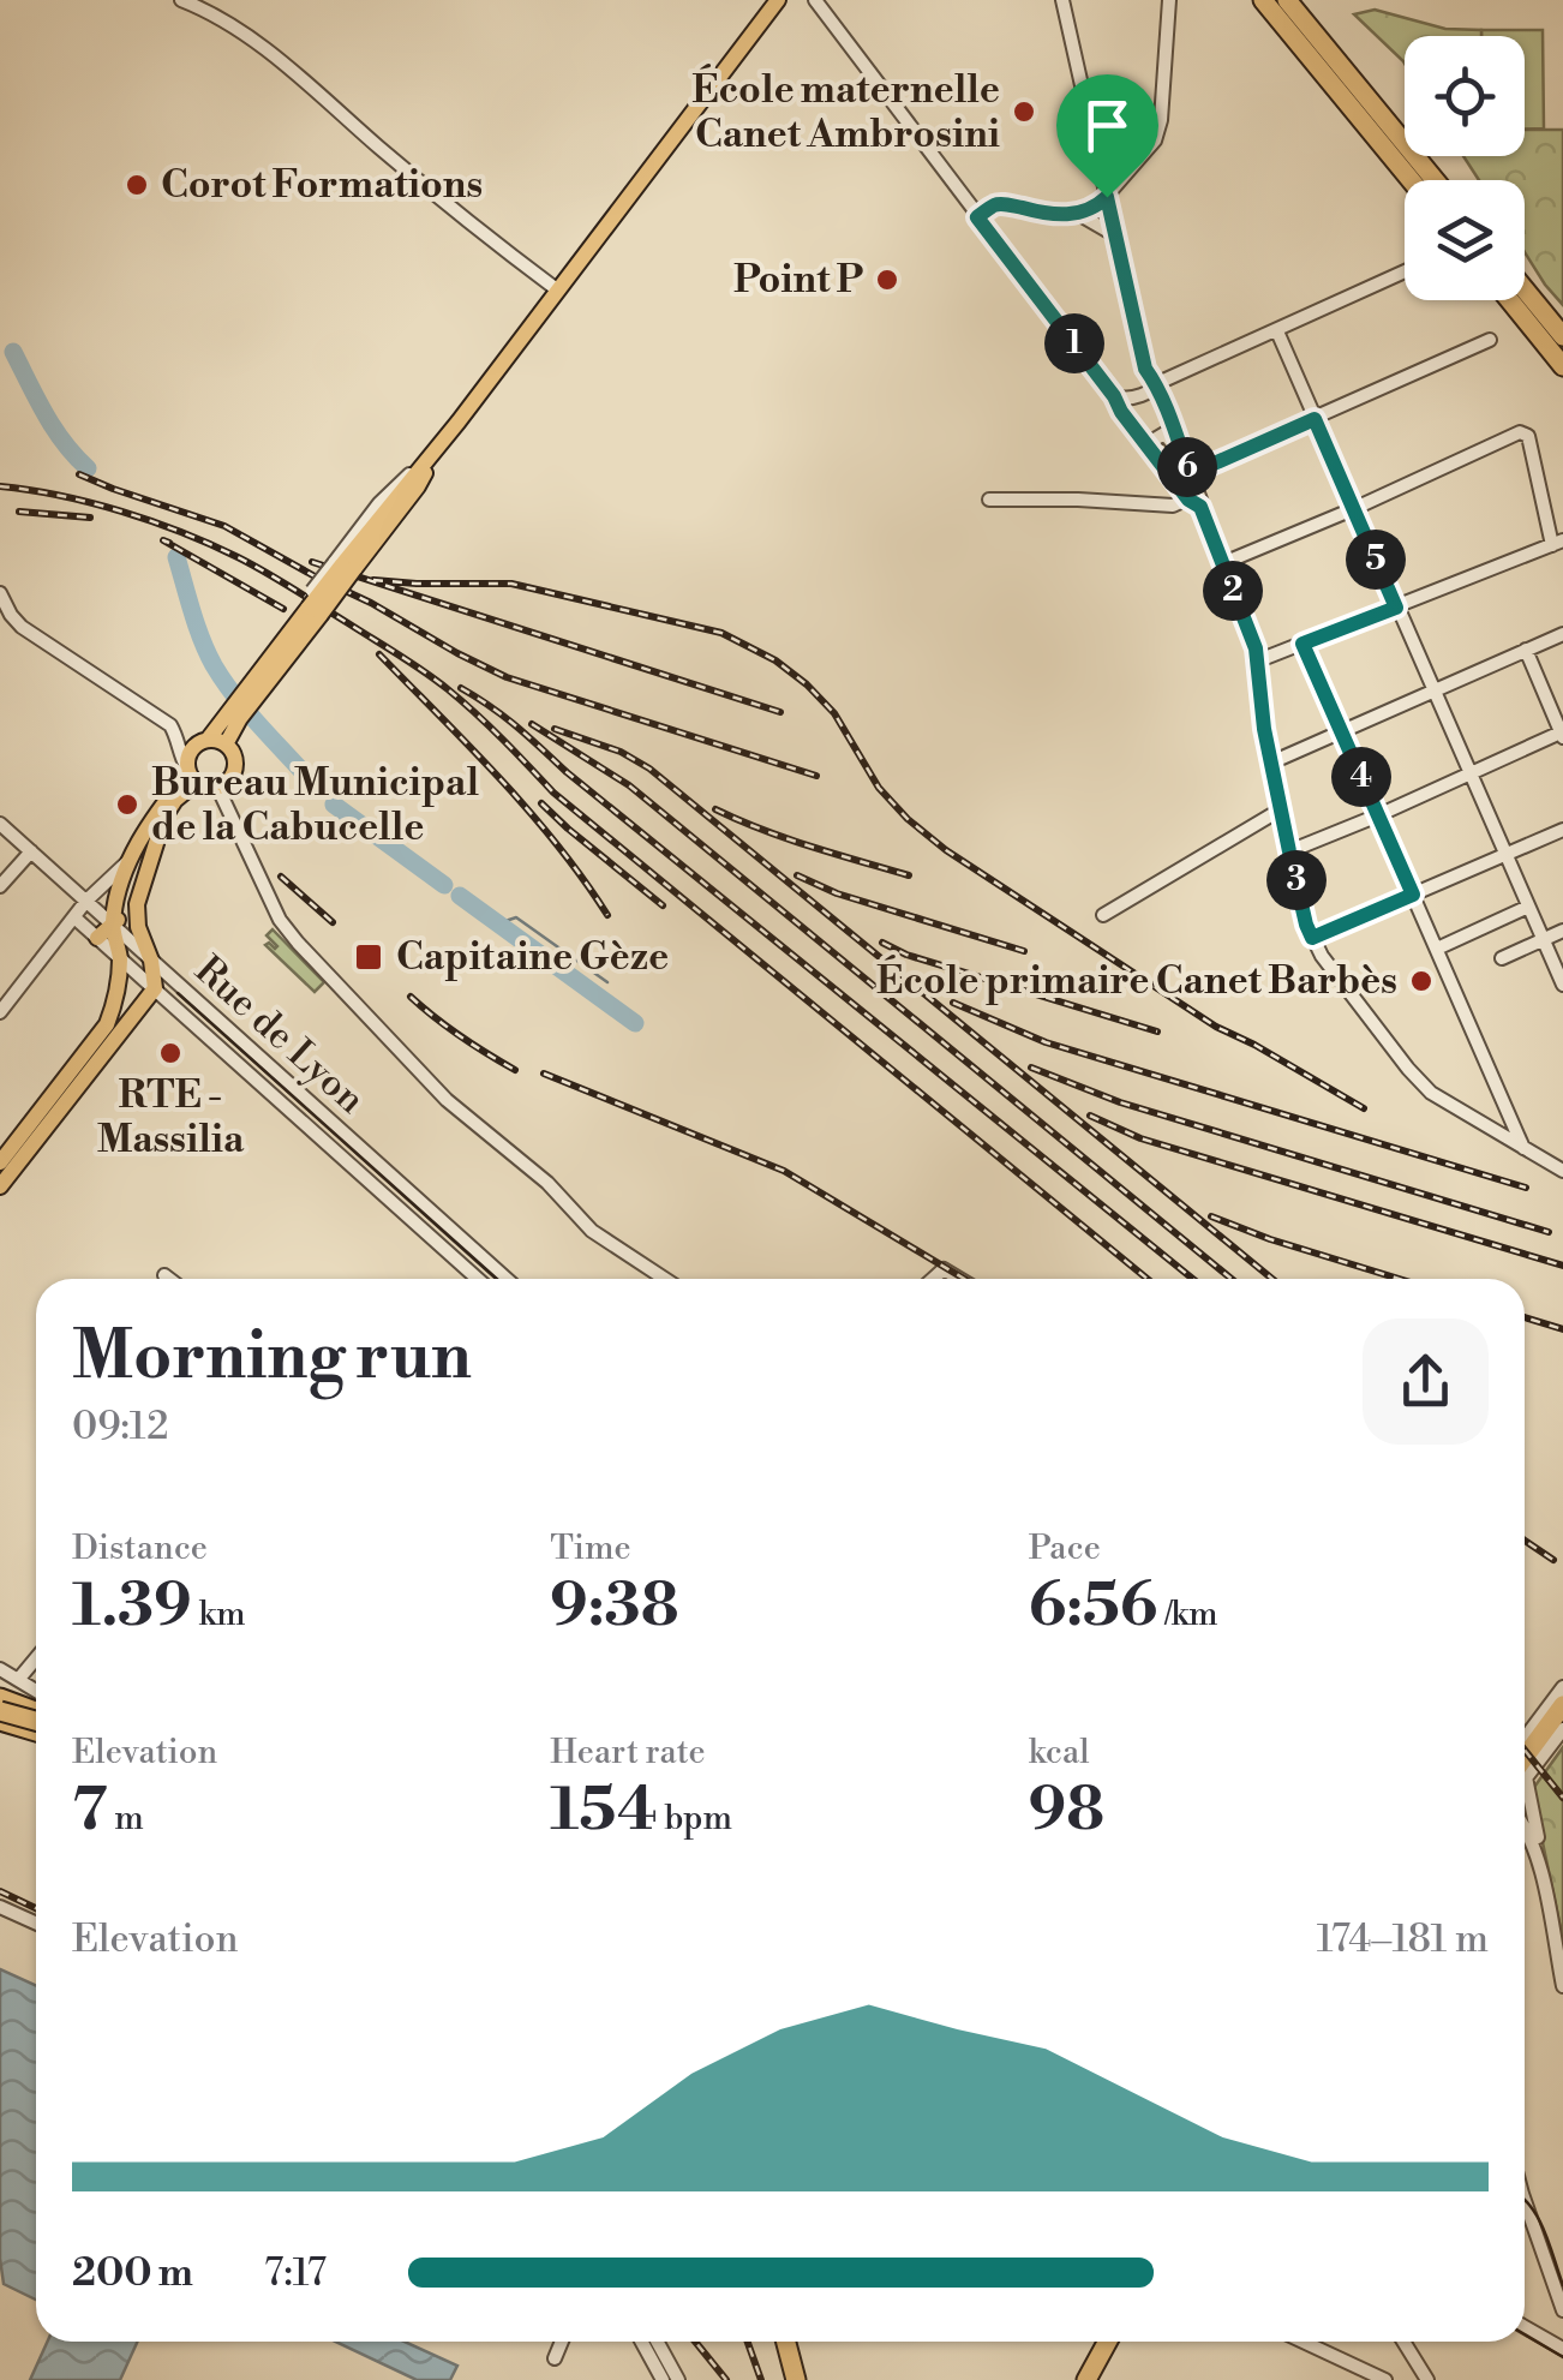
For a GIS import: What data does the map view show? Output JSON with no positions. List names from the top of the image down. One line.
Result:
{"streets":{"street":["Rue de Lyon"]},"places":{"other":["École maternelle Canet Ambrosini","Corot Formations","Point P","Bureau Municipal de la Cabucelle","École primaire Canet Barbès","RTE - Massilia"],"transit":["Capitaine Gèze"]},"page":{"pins":["1","6","5","2","4","3"],"heading":["Morning run","09:12"],"stats":[["Distance","1.39 km"],["Time","9:38"],["Pace","6:56 /km"],["Elevation","7 m"],["Heart rate","154 bpm"],["kcal","98"]],"chart":["Elevation","174–181 m"],"list":[{"name":"200 m","note":"7:17"}]}}
